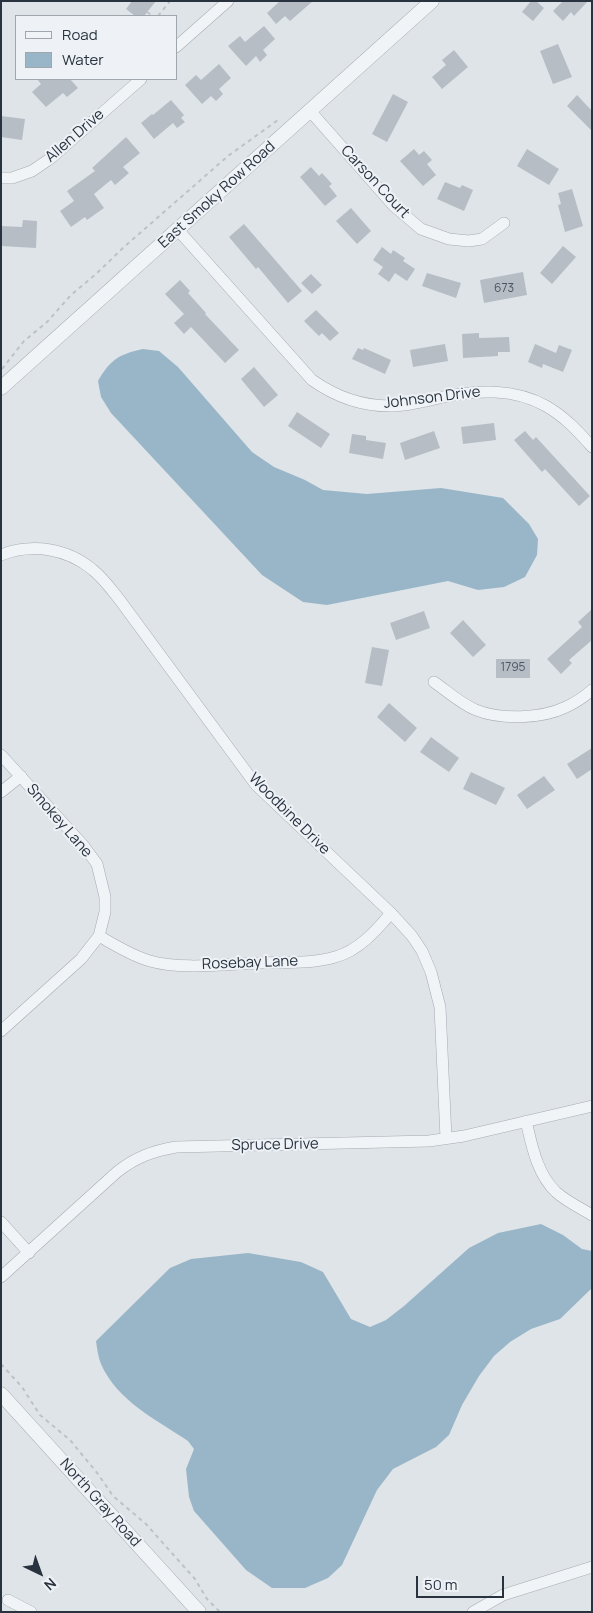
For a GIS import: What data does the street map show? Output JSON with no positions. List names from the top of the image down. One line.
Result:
{"streets":{"street":["Allen Drive","Carson Court","East Smoky Row Road","Johnson Drive","Woodbine Drive","Smokey Lane","Rosebay Lane","Spruce Drive","North Gray Road"]},"crossings":[["Carson Court","East Smoky Row Road"],["East Smoky Row Road","Johnson Drive"],["Woodbine Drive","Rosebay Lane"],["Woodbine Drive","Spruce Drive"],["Smokey Lane","Rosebay Lane"]],"house_numbers":["673","1795"],"legend":["Road","Water"],"scale_bar":"50 m","north":"bottom right"}
